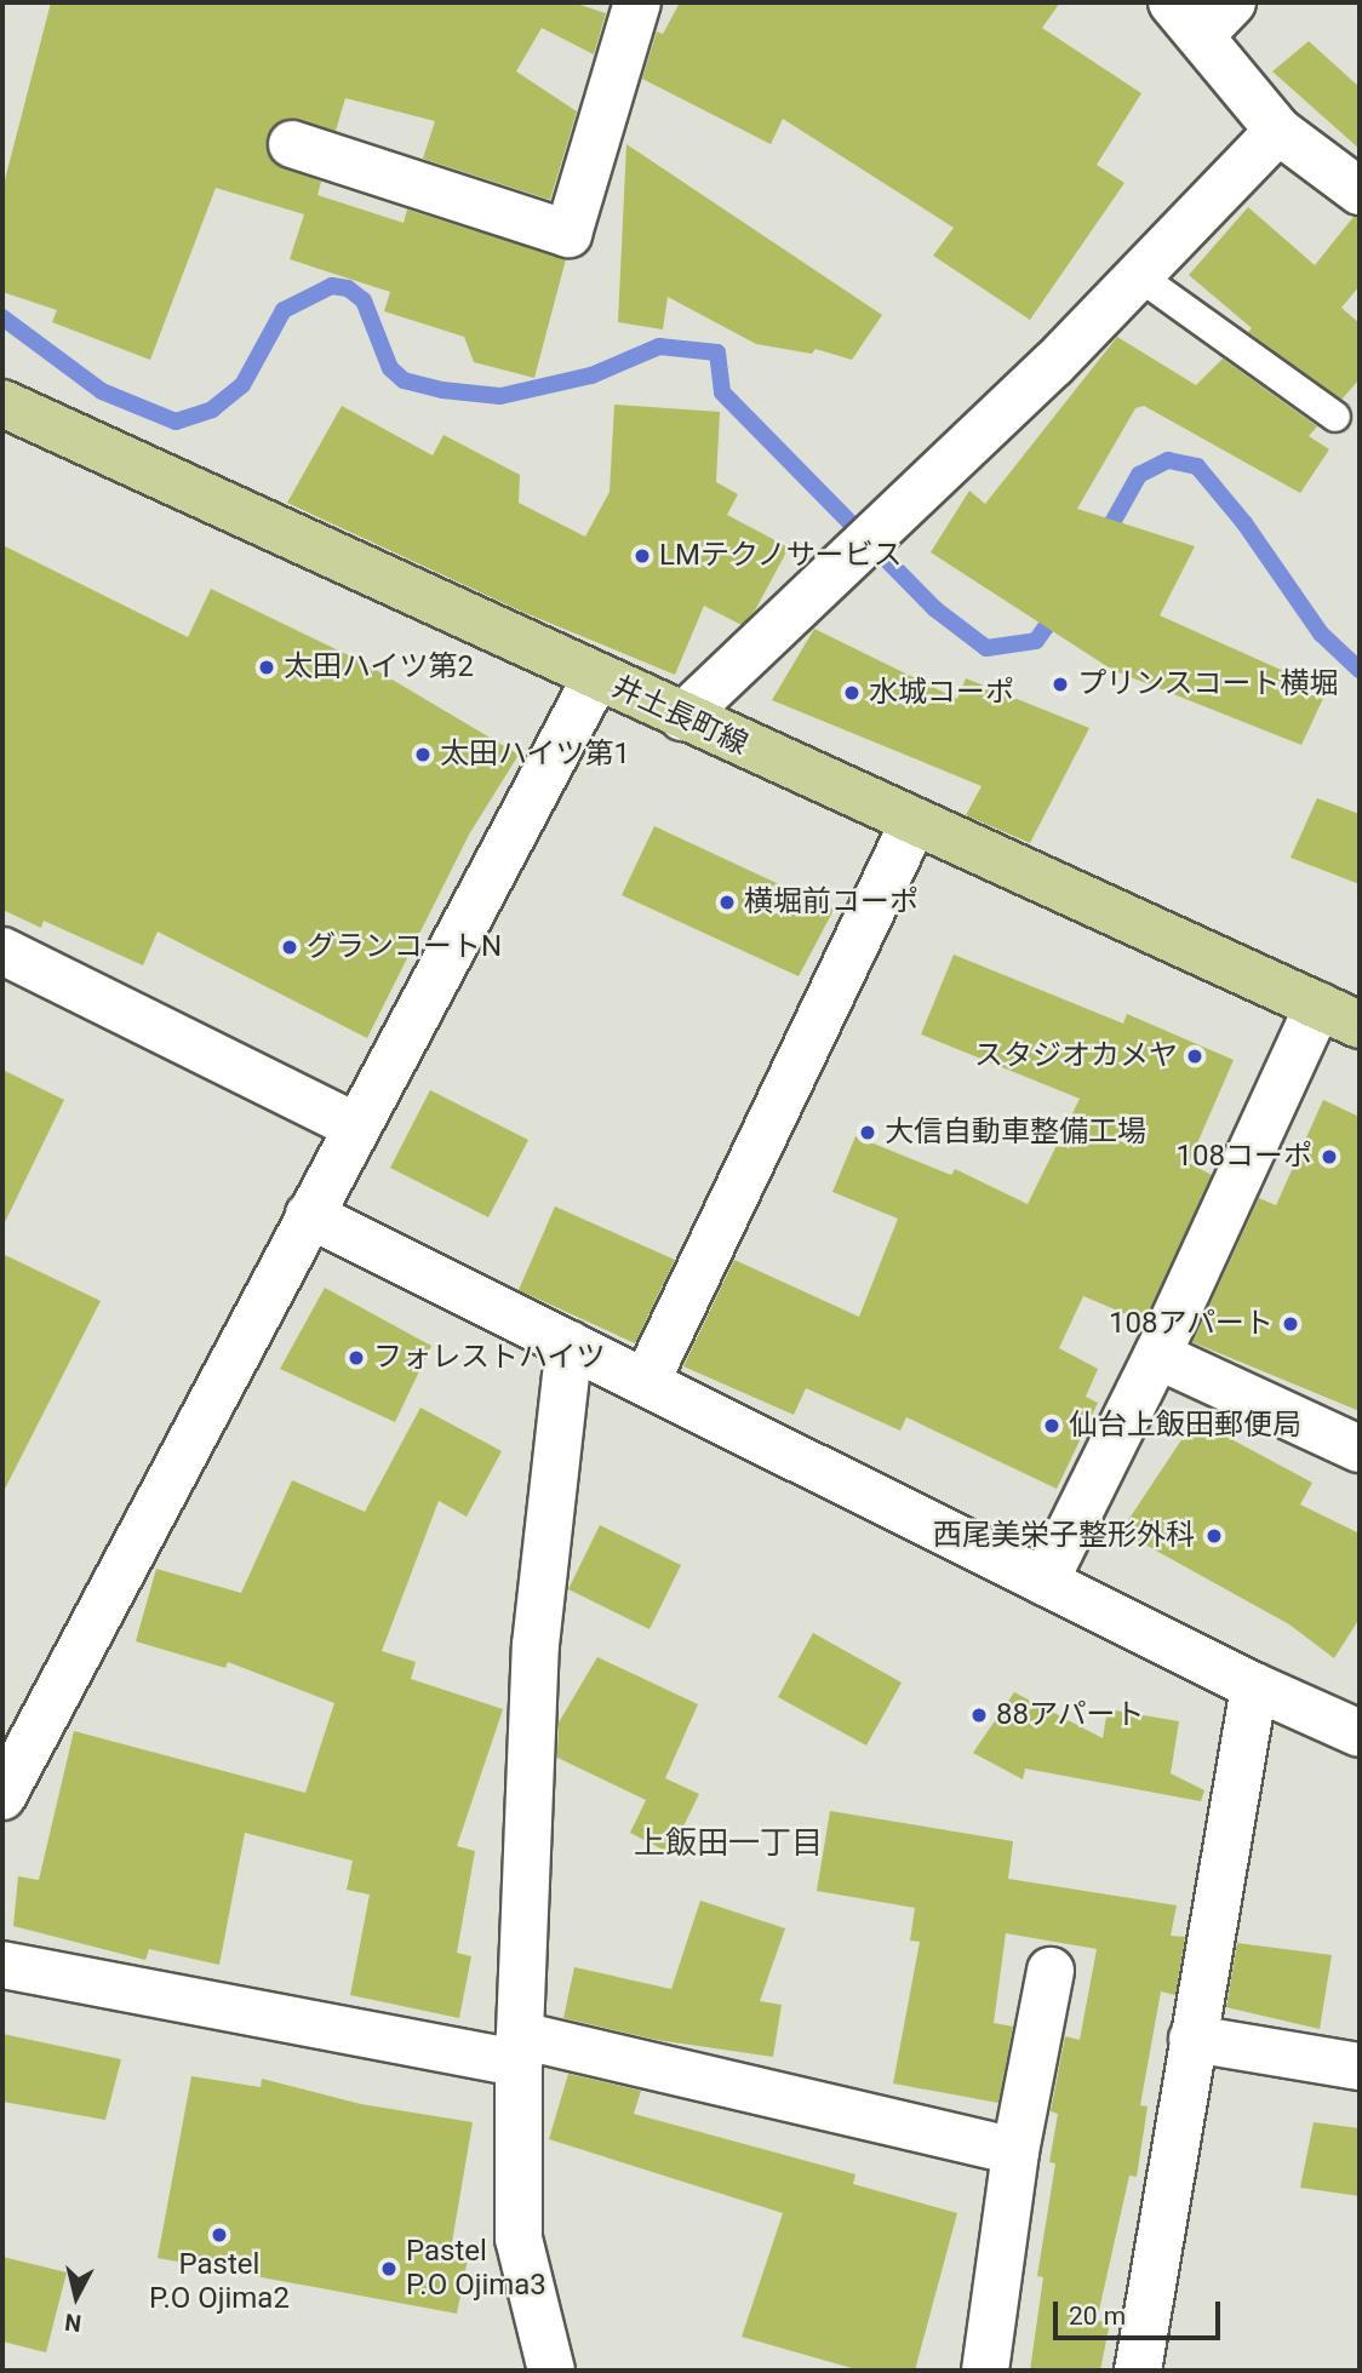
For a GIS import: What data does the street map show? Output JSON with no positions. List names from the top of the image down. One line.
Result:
{"streets":{"main road":["井土長町線"]},"districts":["上飯田一丁目"],"places":["LMテクノサービス","太田ハイツ第2","プリンスコート横堀","水城コーポ","太田ハイツ第1","横堀前コーポ","グランコートN","スタジオカメヤ","大信自動車整備工場","108コーポ","108アパート","フォレストハイツ","仙台上飯田郵便局","西尾美栄子整形外科","88アパート","Pastel P.O Ojima2","Pastel P.O Ojima3"],"scale_bar":"20 m","north":"bottom"}
